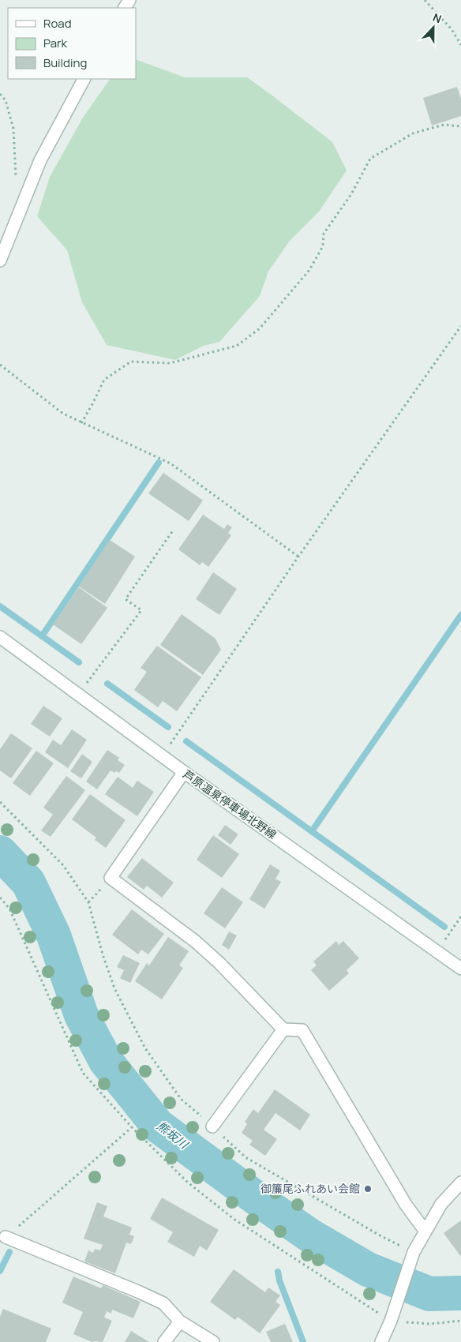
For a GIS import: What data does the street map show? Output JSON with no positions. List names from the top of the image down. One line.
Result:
{"streets":{"street":["芦原温泉停車場北野線"]},"water":["熊坂川"],"places":["御簾尾ふれあい会館"],"legend":["Road","Park","Building"],"north":"top"}
